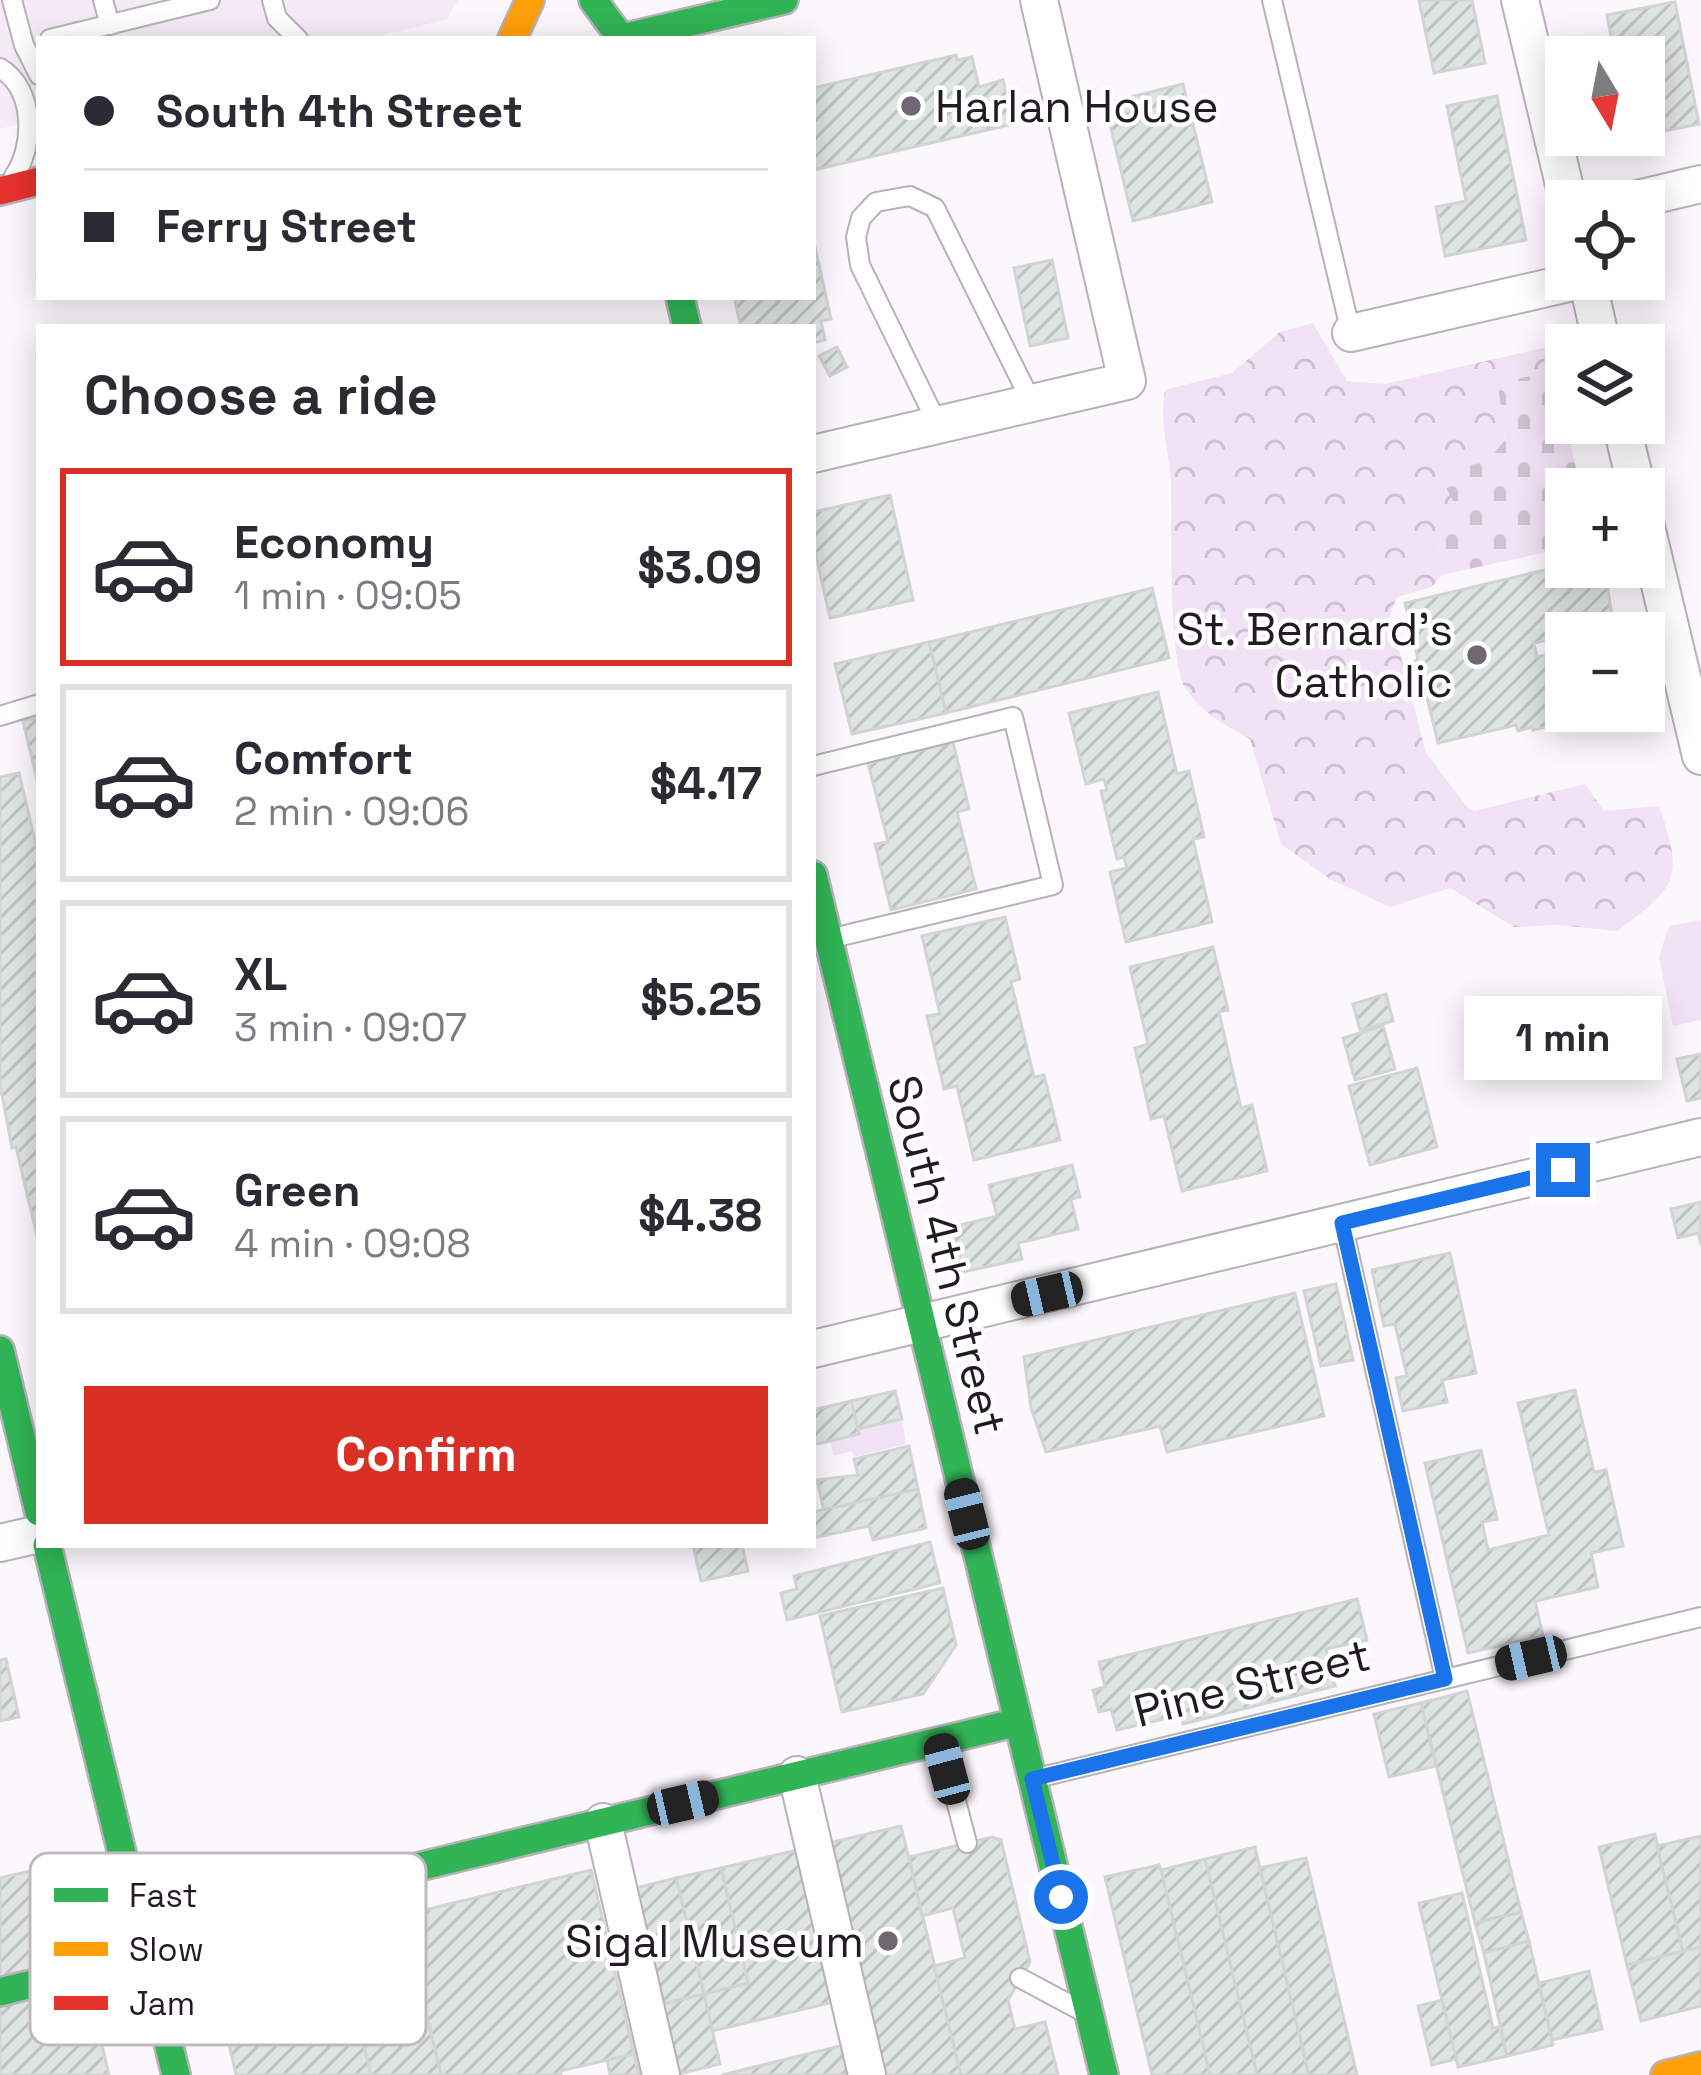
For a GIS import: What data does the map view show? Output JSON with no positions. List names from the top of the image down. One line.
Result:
{"streets":{"street":["South 4th Street"],"lane":["Pine Street"]},"crossings":[["South 4th Street","Pine Street"]],"places":["Harlan House","St. Bernard's Catholic","Sigal Museum"],"legend":["Fast","Slow","Jam"],"north":"bottom","page":{"map_buttons":["+","−"],"banner":["South 4th Street","Ferry Street"],"heading":"Choose a ride","list":[{"name":"Economy","note":"1 min · 09:05","value":"$3.09"},{"name":"Comfort","note":"2 min · 09:06","value":"$4.17"},{"name":"XL","note":"3 min · 09:07","value":"$5.25"},{"name":"Green","note":"4 min · 09:08","value":"$4.38"}],"bubble":"1 min","buttons":"Confirm"}}
